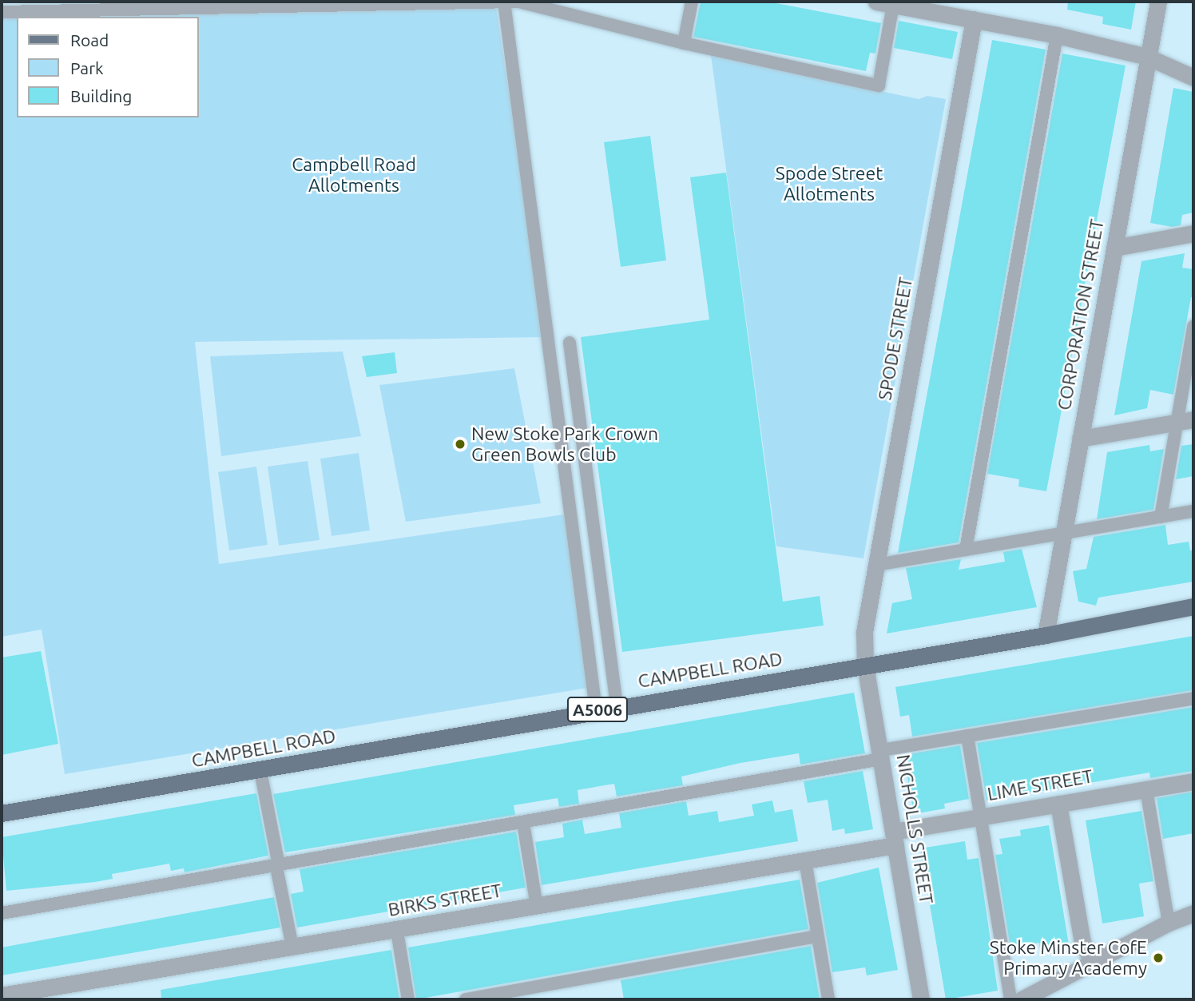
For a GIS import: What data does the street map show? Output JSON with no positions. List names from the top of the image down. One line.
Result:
{"streets":{"main road":["CAMPBELL ROAD","A5006"],"street":["CORPORATION STREET","SPODE STREET","LIME STREET","NICHOLLS STREET","BIRKS STREET"]},"crossings":[["CORPORATION STREET","CAMPBELL ROAD"],["SPODE STREET","CAMPBELL ROAD"],["SPODE STREET","NICHOLLS STREET"],["CAMPBELL ROAD","NICHOLLS STREET"],["LIME STREET","NICHOLLS STREET"],["LIME STREET","BIRKS STREET"],["NICHOLLS STREET","BIRKS STREET"]],"parks":["Campbell Road Allotments","Spode Street Allotments"],"places":["New Stoke Park Crown Green Bowls Club","Stoke Minster CofE Primary Academy"],"legend":["Road","Park","Building"]}
